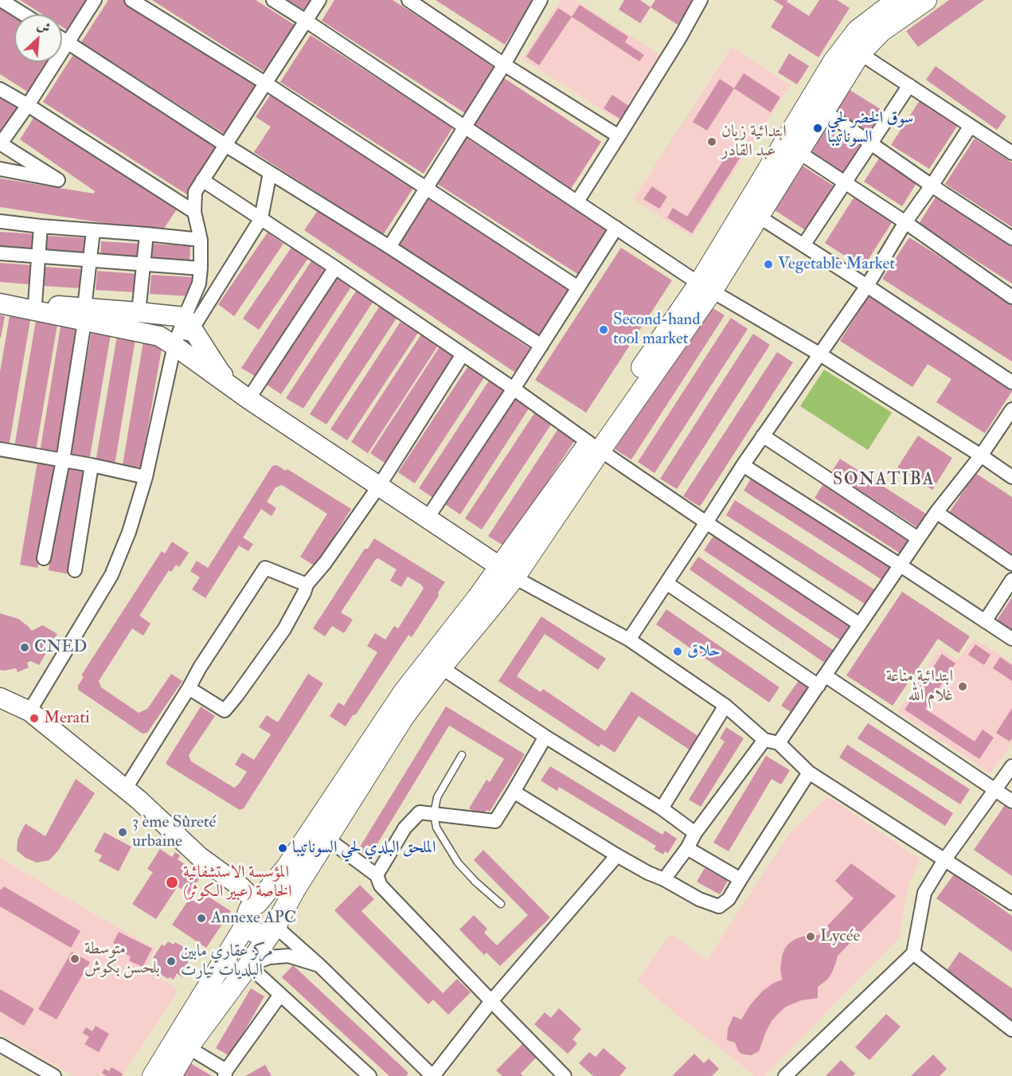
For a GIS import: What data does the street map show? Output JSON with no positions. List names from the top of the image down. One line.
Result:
{"districts":["SONATIBA"],"places":["سوق الخضر لحي السوناتيبا","ابتدائية زيان عبد القادر","Vegetable Market","Second-hand tool market","CNED","حلاق","ابتدائية مناعة غلام الله","Merati","3 ème Sûreté urbaine","الملحق البلدي لحي السوناتيبا","المؤسسة الاستشفائية الخاصة (عبير الكوثر)","Annexe APC","Lycée","متوسطة بلحسن بكوش","مركز عقاري مابين البلديات تيارت"],"north":"top right"}
